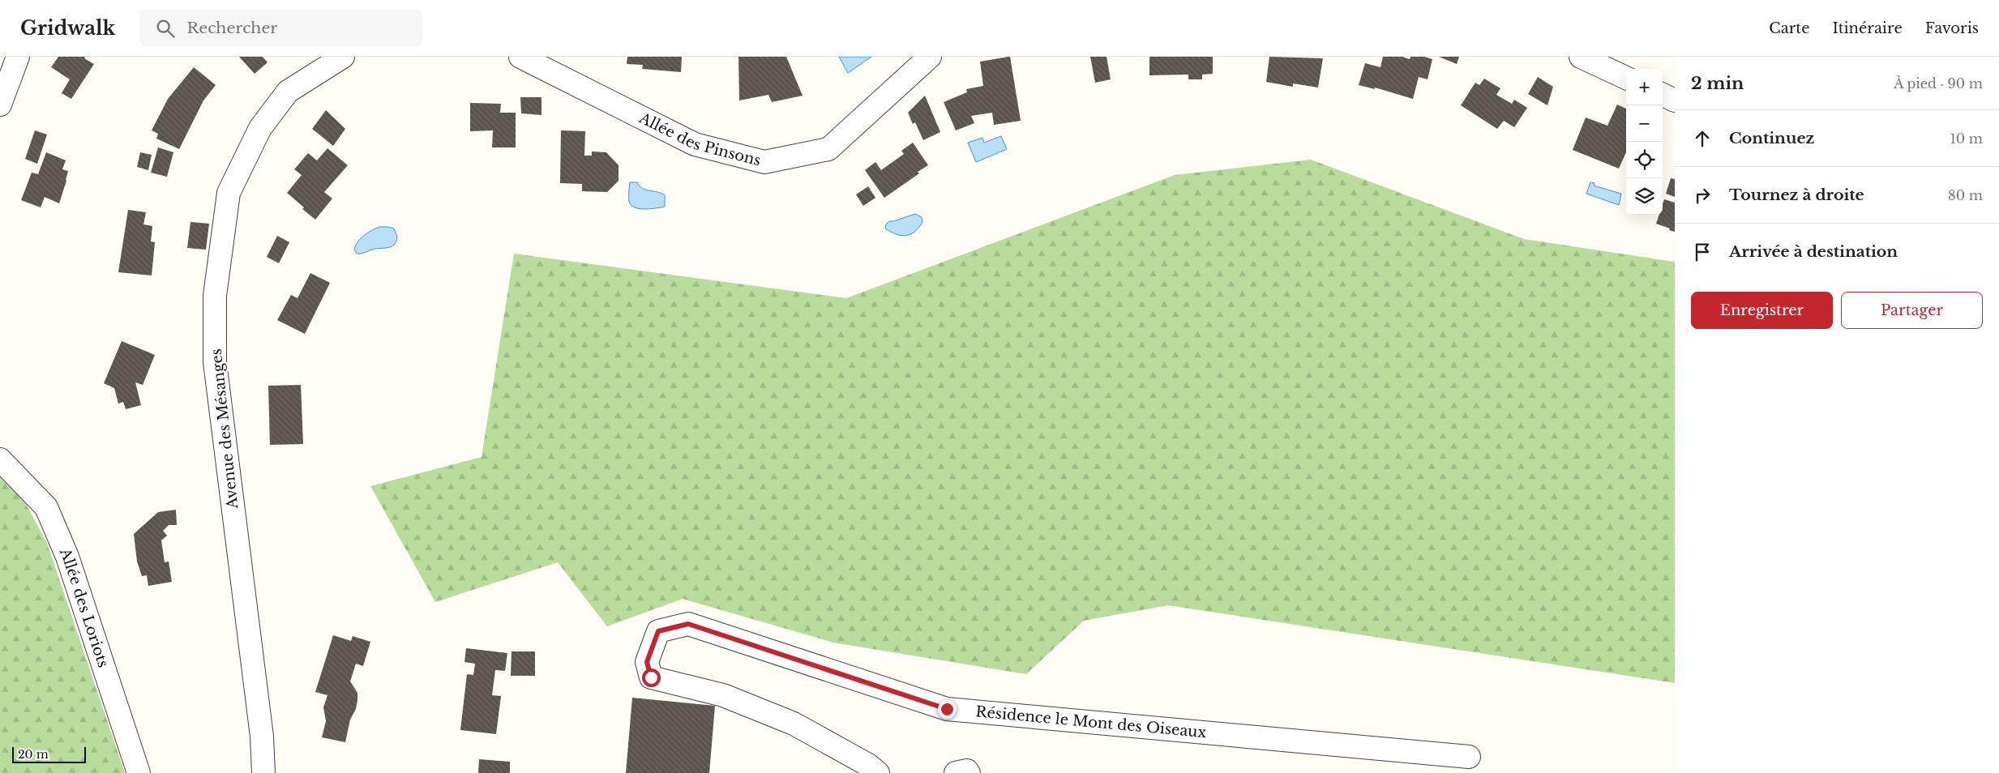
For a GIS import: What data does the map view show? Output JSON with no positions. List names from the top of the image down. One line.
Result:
{"streets":{"street":["Allée des Pinsons","Avenue des Mésanges","Allée des Loriots","Résidence le Mont des Oiseaux"]},"scale_bar":"20 m","page":{"header":"Gridwalk","search":"Rechercher","nav":["Carte","Itinéraire","Favoris"],"heading":["2 min","À pied · 90 m"],"map_buttons":["+","−"],"list":[["Continuez","10 m"],["Tournez à droite","80 m"],"Arrivée à destination"],"buttons":["Enregistrer","Partager"],"scale":"20 m"}}
